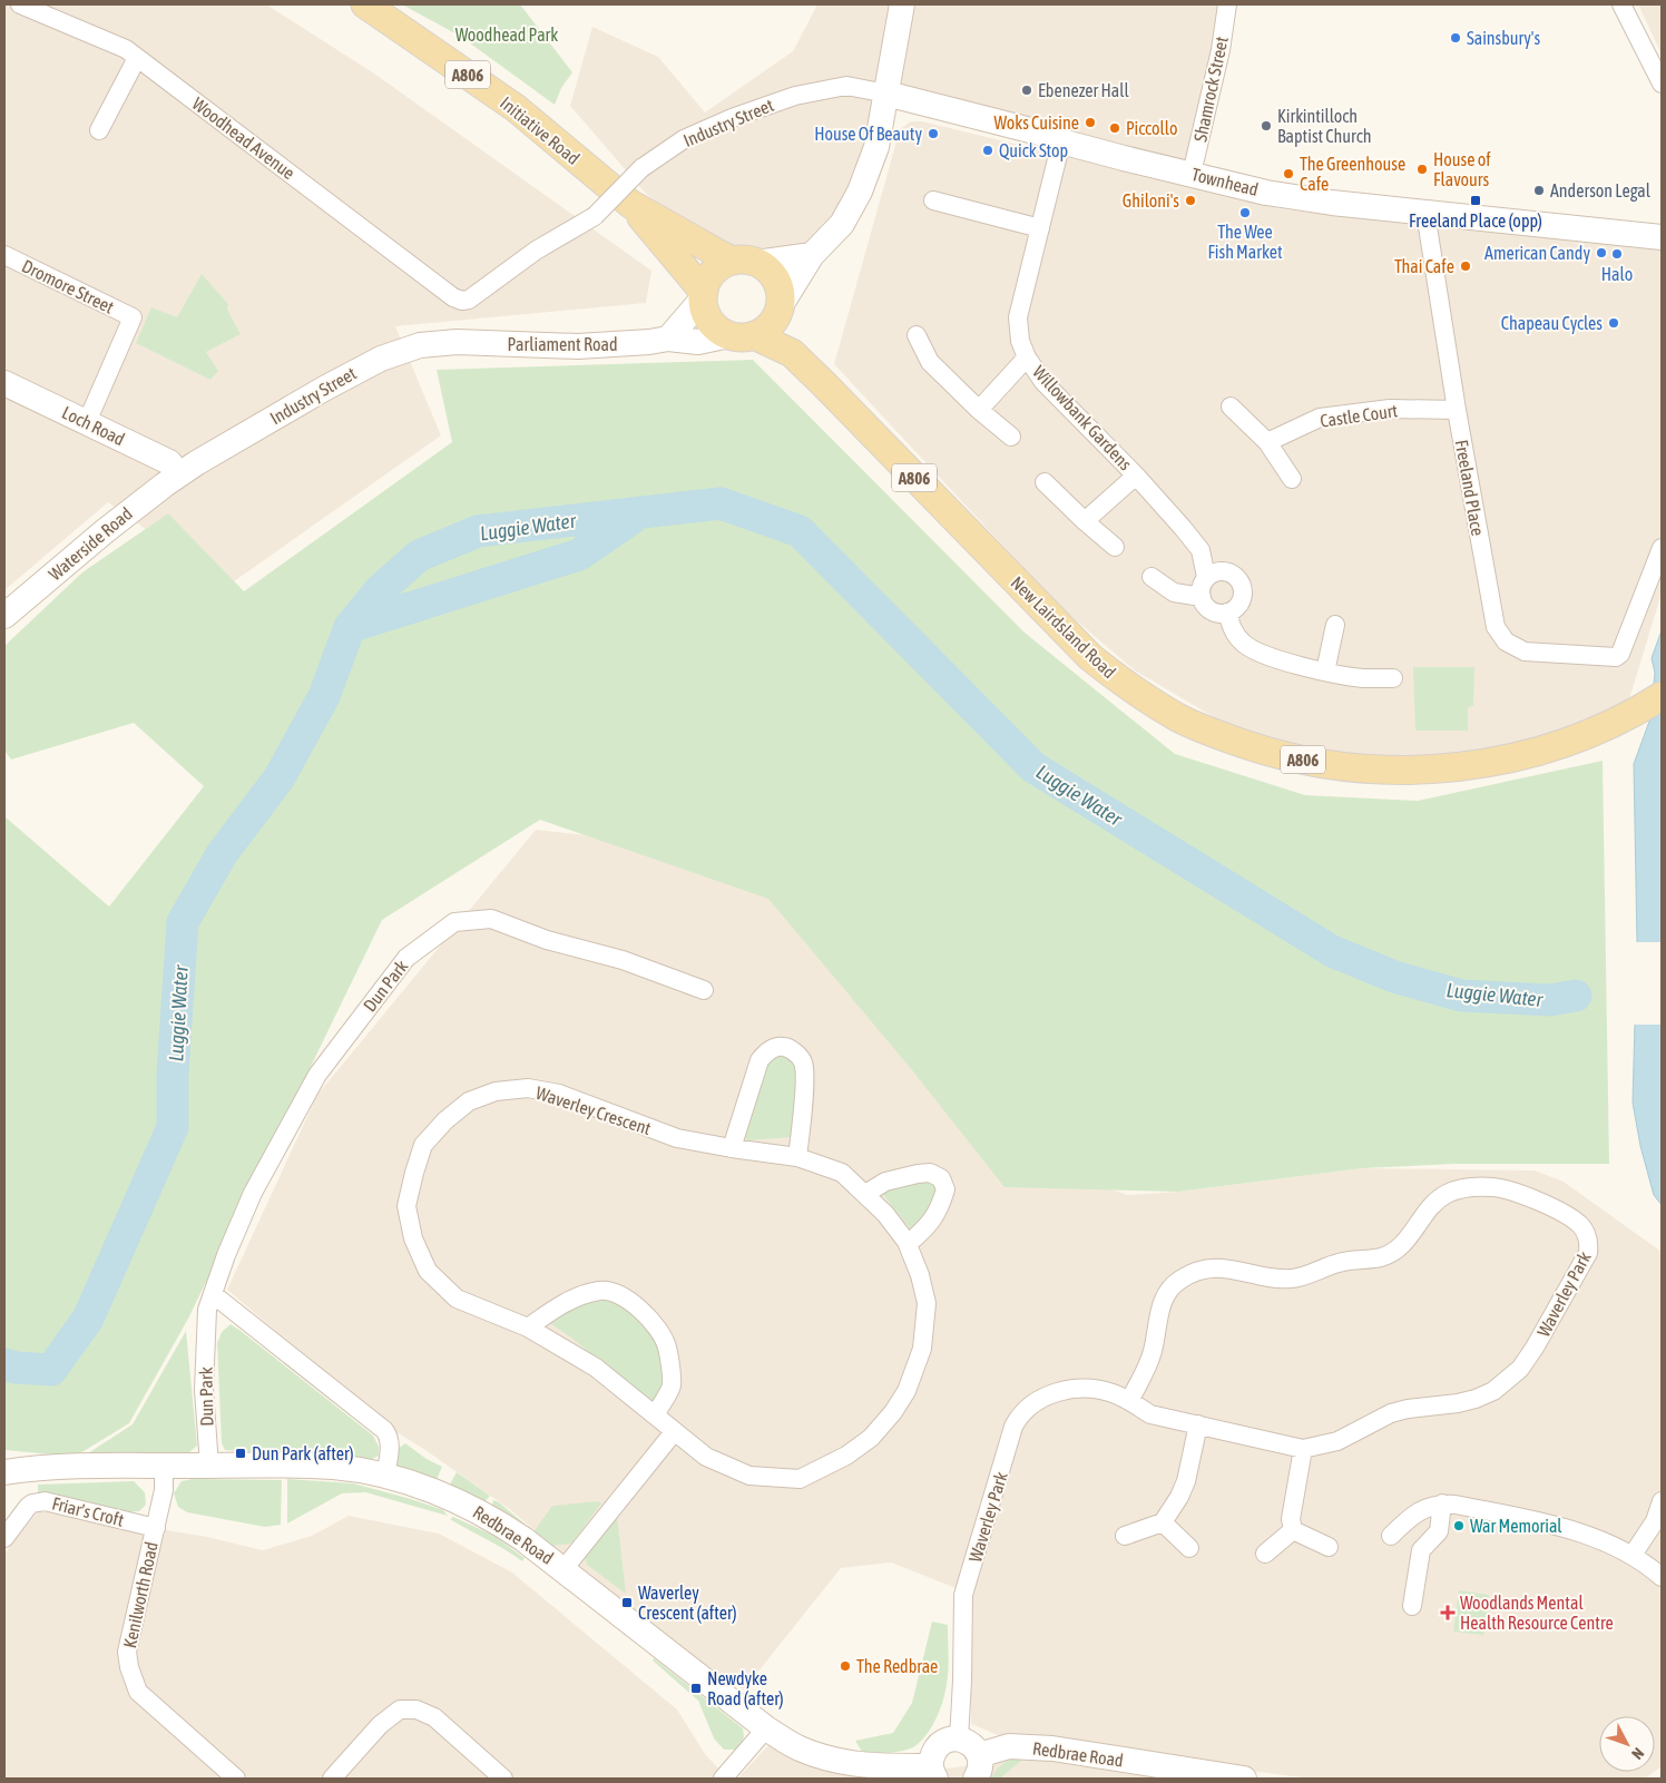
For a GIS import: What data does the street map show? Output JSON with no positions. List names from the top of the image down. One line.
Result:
{"streets":{"main road":["A806","Initiative Road","New Lairdsland Road"],"street":["Shamrock Street","Industry Street","Woodhead Avenue","Townhead","Dromore Street","Parliament Road","Castle Court","Willowbank Gardens","Loch Road","Freeland Place","Waterside Road","Dun Park","Waverley Crescent","Waverley Park","Friar's Croft","Redbrae Road","Kenilworth Road"]},"crossings":[["A806","Initiative Road"],["A806","Parliament Road"],["A806","New Lairdsland Road"],["Shamrock Street","Townhead"],["Industry Street","Woodhead Avenue"],["Industry Street","Townhead"],["Industry Street","Parliament Road"],["Industry Street","Loch Road"],["Industry Street","Waterside Road"],["Townhead","Willowbank Gardens"],["Townhead","Freeland Place"],["Dromore Street","Loch Road"],["Parliament Road","New Lairdsland Road"],["Castle Court","Freeland Place"],["Loch Road","Waterside Road"],["Dun Park","Redbrae Road"],["Friar's Croft","Kenilworth Road"],["Redbrae Road","Kenilworth Road"]],"water":["Luggie Water"],"parks":["Woodhead Park"],"places":{"other":["Sainsbury's","Ebenezer Hall","Woks Cuisine","Kirkintilloch Baptist Church","Piccollo","House Of Beauty","Quick Stop","House of Flavours","The Greenhouse Cafe","Anderson Legal","Ghiloni's","The Wee Fish Market","American Candy","Halo","Thai Cafe","Chapeau Cycles","War Memorial","The Redbrae"],"transit":["Freeland Place (opp)","Dun Park (after)","Waverley Crescent (after)","Newdyke Road (after)"],"health":["Woodlands Mental Health Resource Centre"]},"north":"bottom right"}
